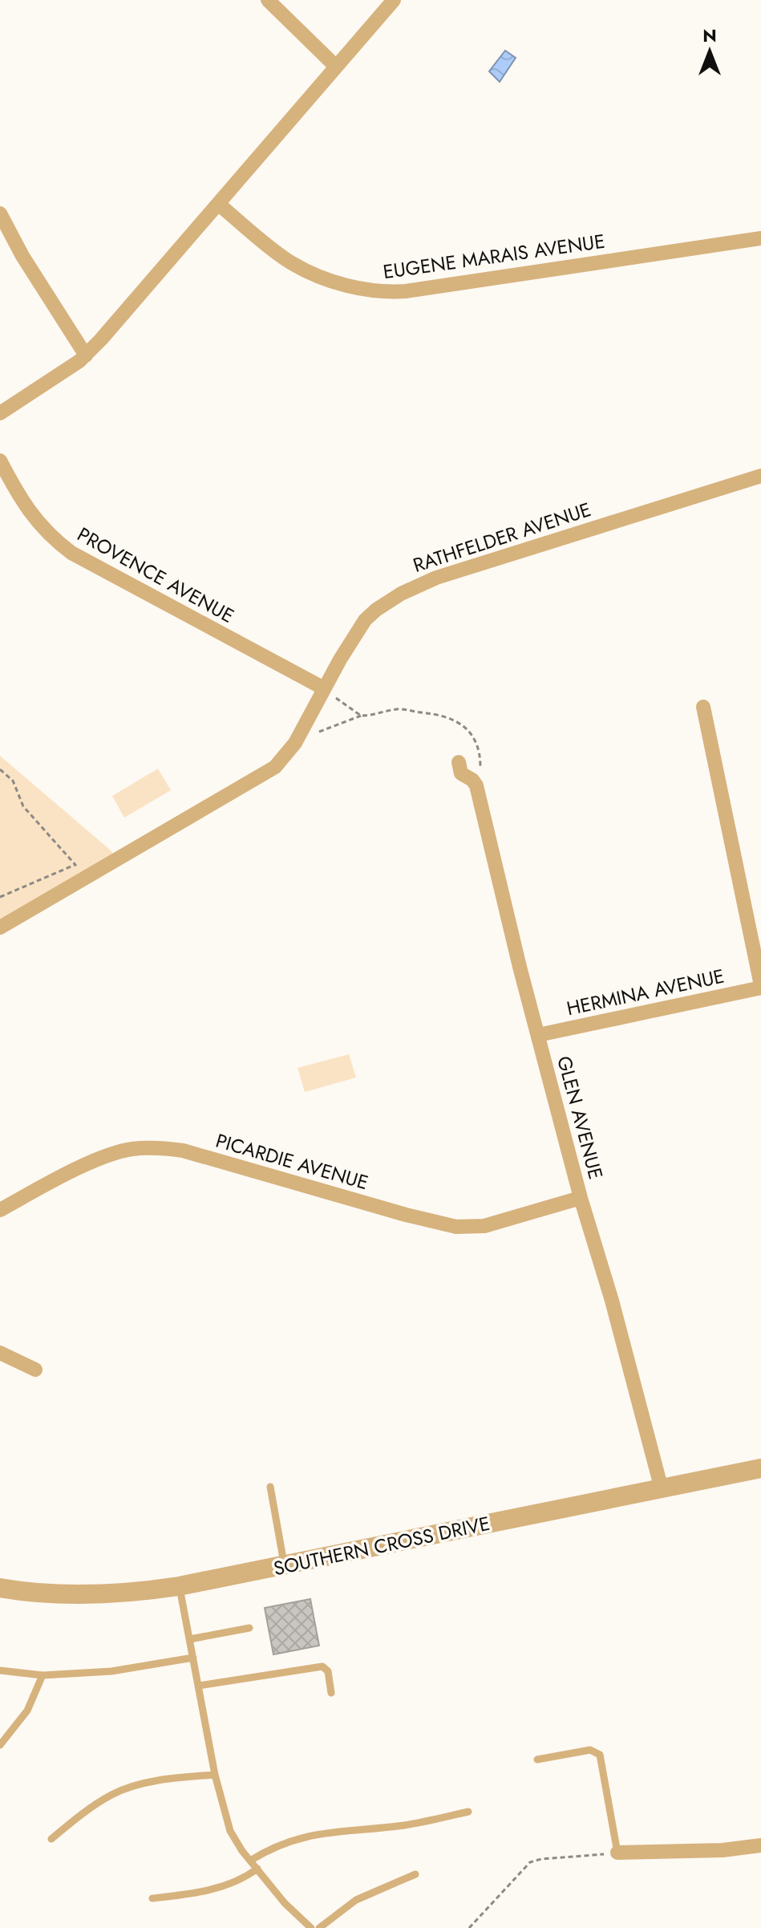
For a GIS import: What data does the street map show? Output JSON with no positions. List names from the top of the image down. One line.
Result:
{"streets":{"street":["EUGENE MARAIS AVENUE","RATHFELDER AVENUE","PROVENCE AVENUE","HERMINA AVENUE","GLEN AVENUE","PICARDIE AVENUE","SOUTHERN CROSS DRIVE"]},"crossings":[["RATHFELDER AVENUE","PROVENCE AVENUE"],["HERMINA AVENUE","GLEN AVENUE"],["GLEN AVENUE","PICARDIE AVENUE"],["GLEN AVENUE","SOUTHERN CROSS DRIVE"]],"north":"top"}
